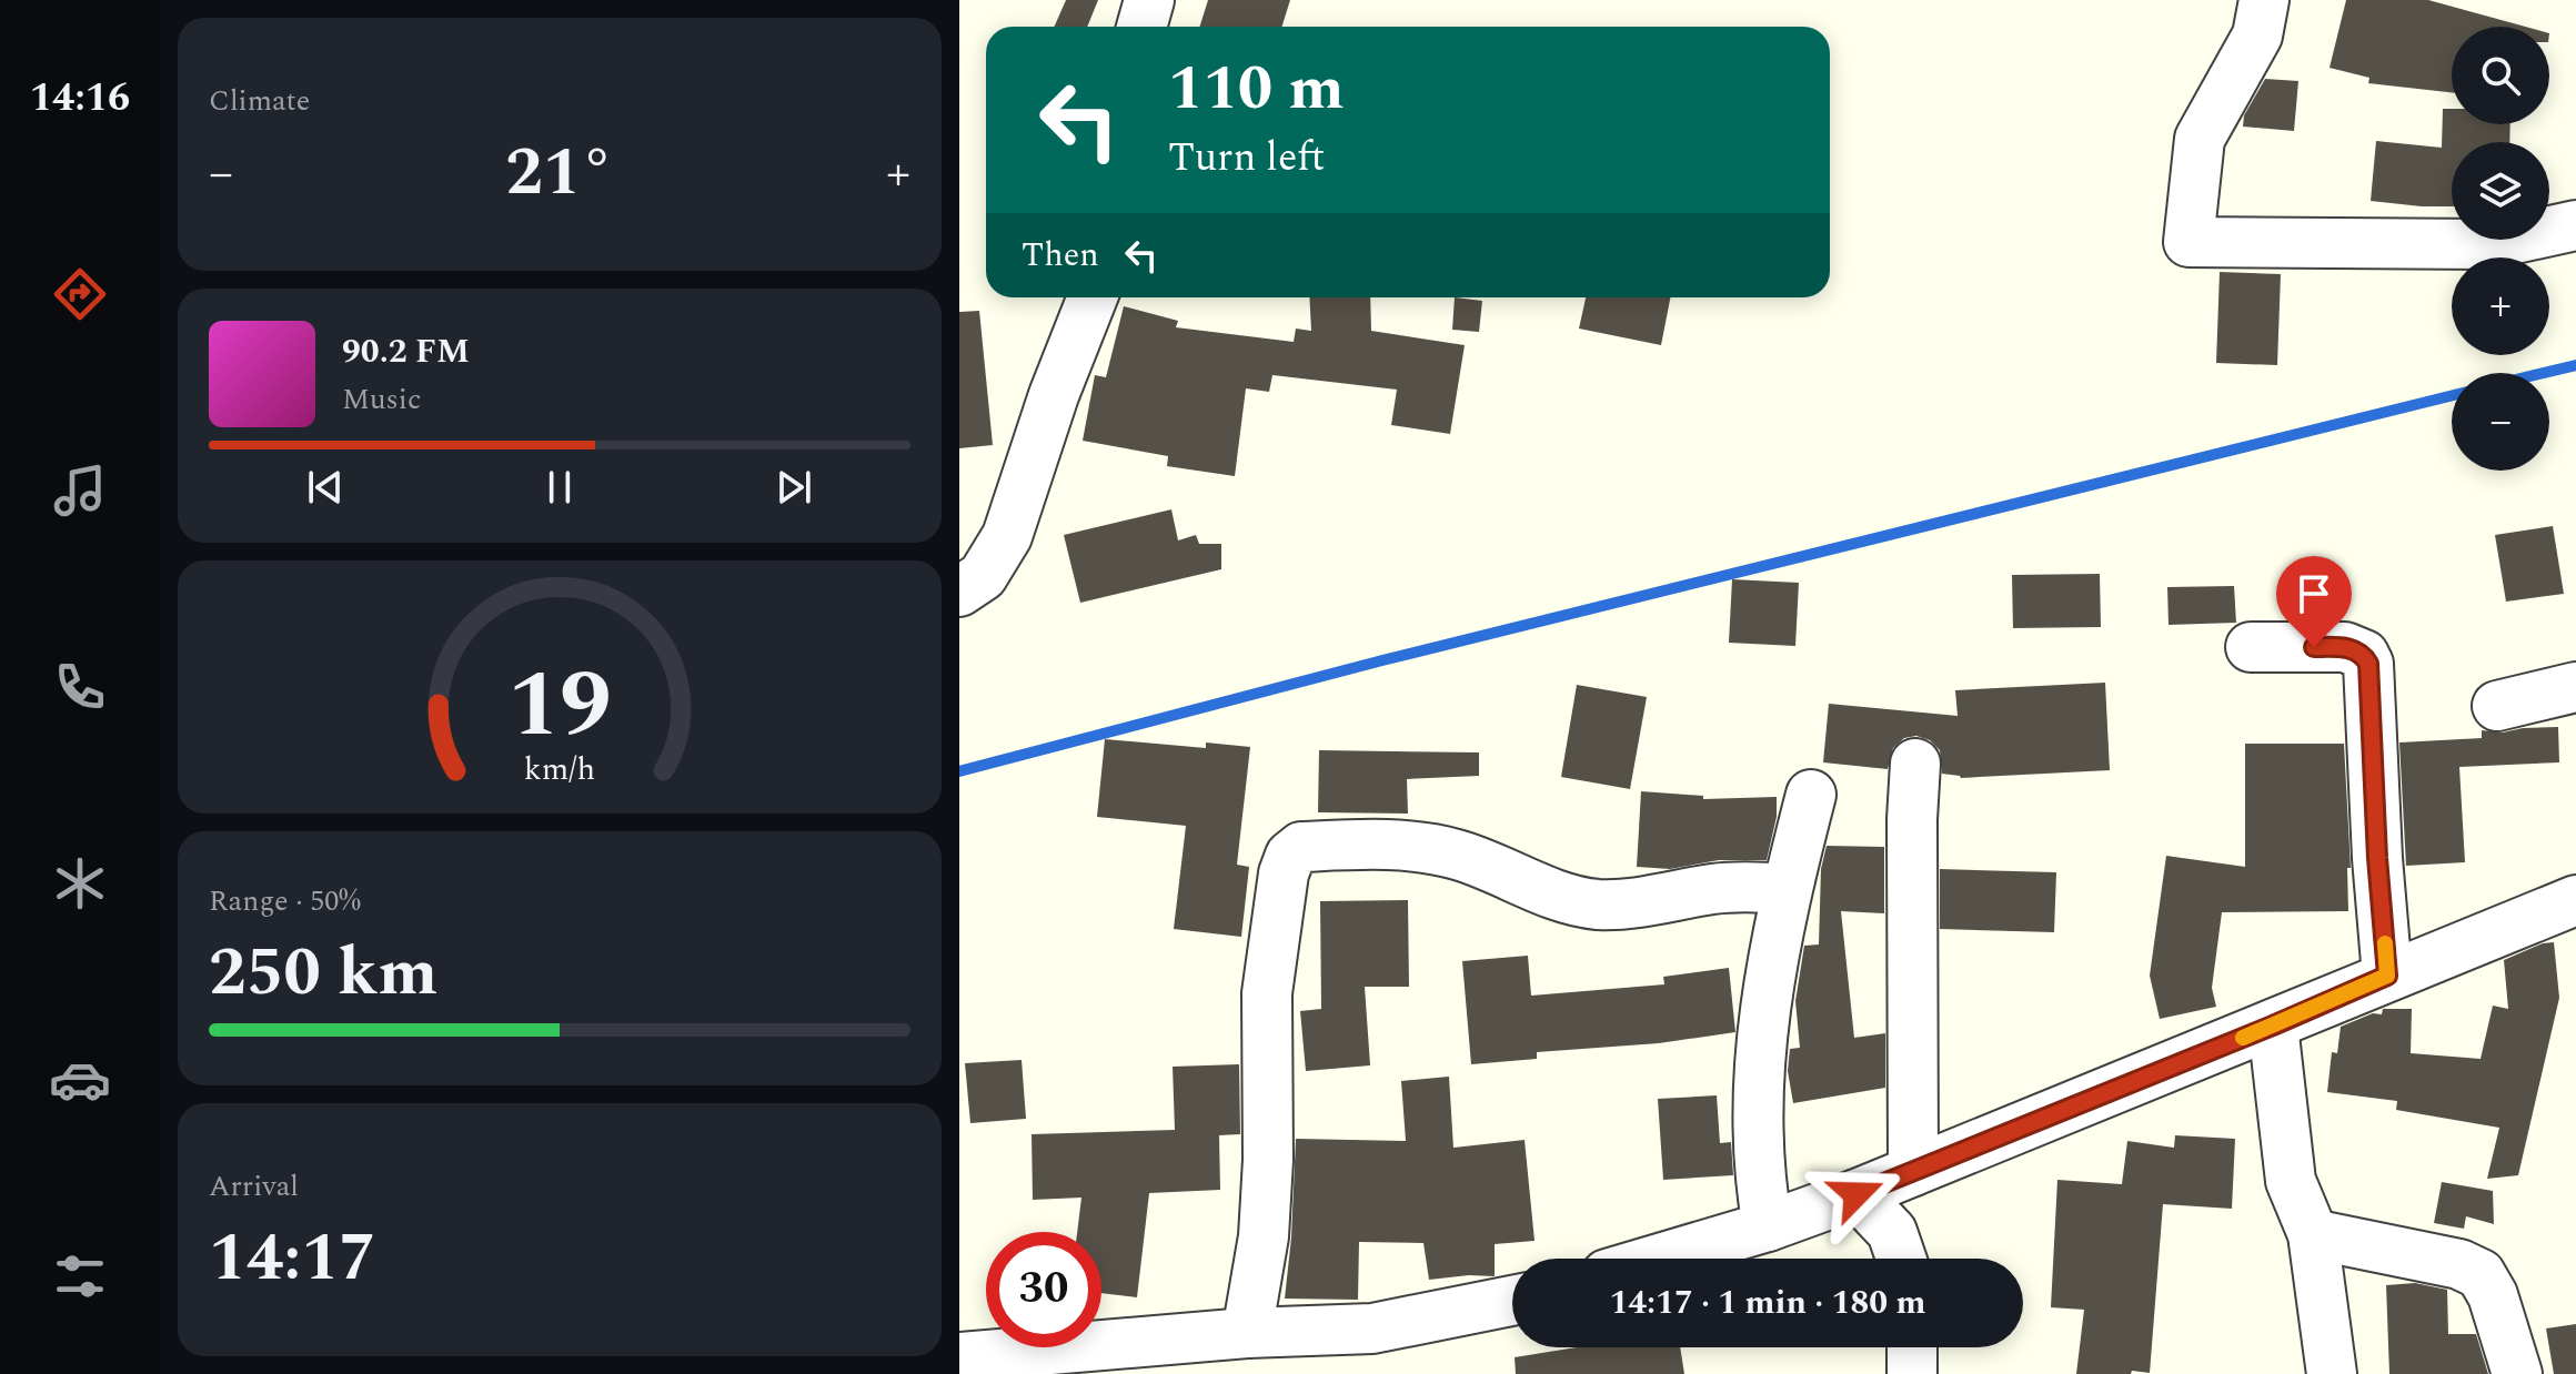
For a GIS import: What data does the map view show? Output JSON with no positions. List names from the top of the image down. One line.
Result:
{"page":{"tabs":"14:16","tile":["Climate",["Range · 50%","250 km"],["Arrival","14:17"]],"map_buttons":["+","−"],"turn":["110 m","Turn left"],"heat":["−","21°","+"],"then":"Then","song":["90.2 FM","Music"],"limit":"30","trip":"14:17 · 1 min · 180 m","gauge":["19","km/h"]}}
